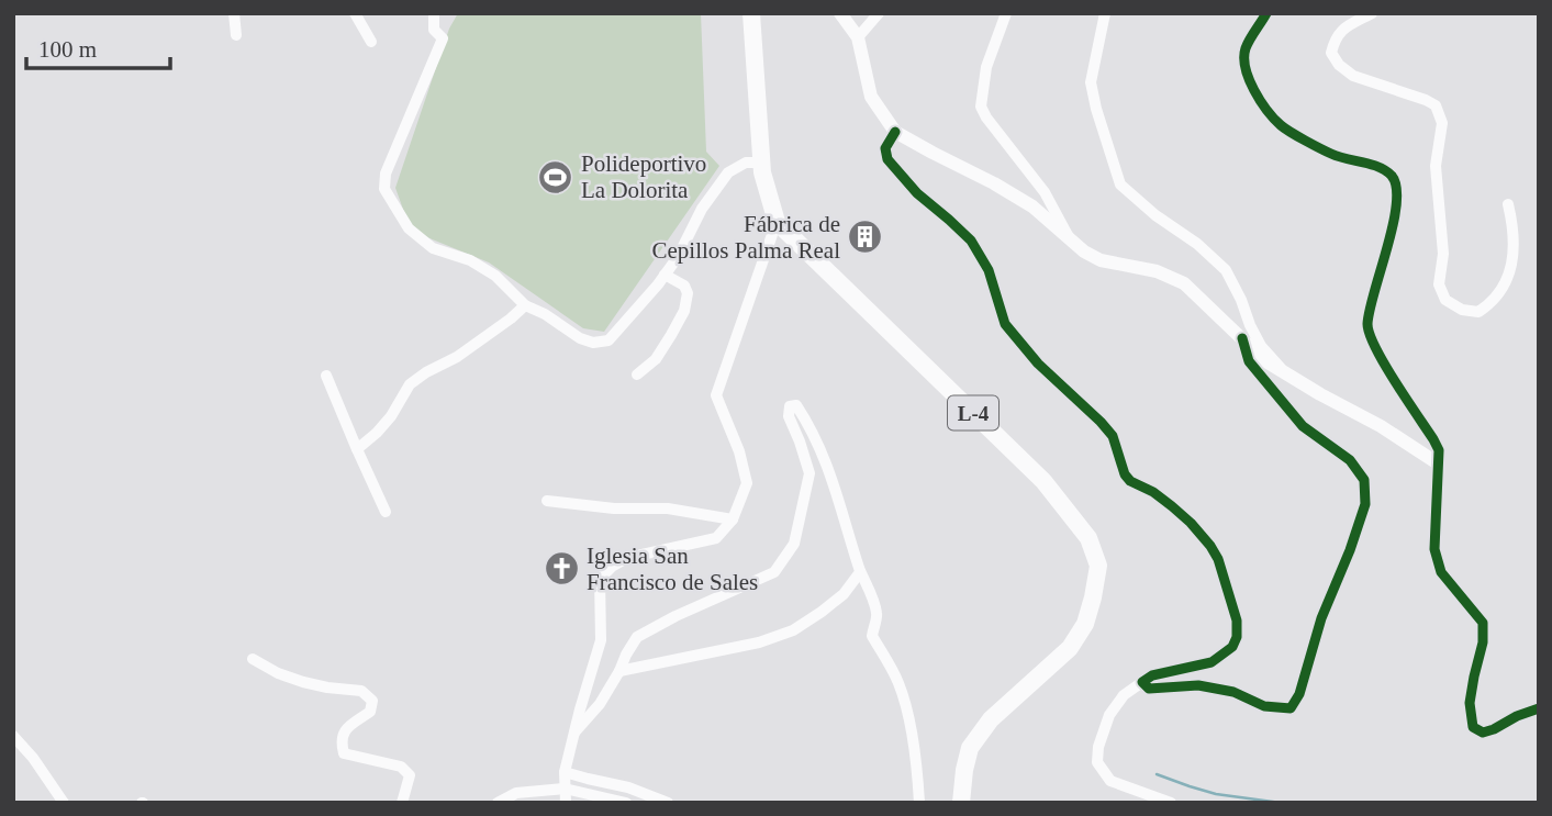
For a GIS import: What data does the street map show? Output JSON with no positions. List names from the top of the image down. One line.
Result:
{"streets":{"main road":["L-4"]},"places":{"sports":["Polideportivo La Dolorita"],"building":["Fábrica de Cepillos Palma Real"],"church":["Iglesia San Francisco de Sales"]},"scale_bar":"100 m"}
